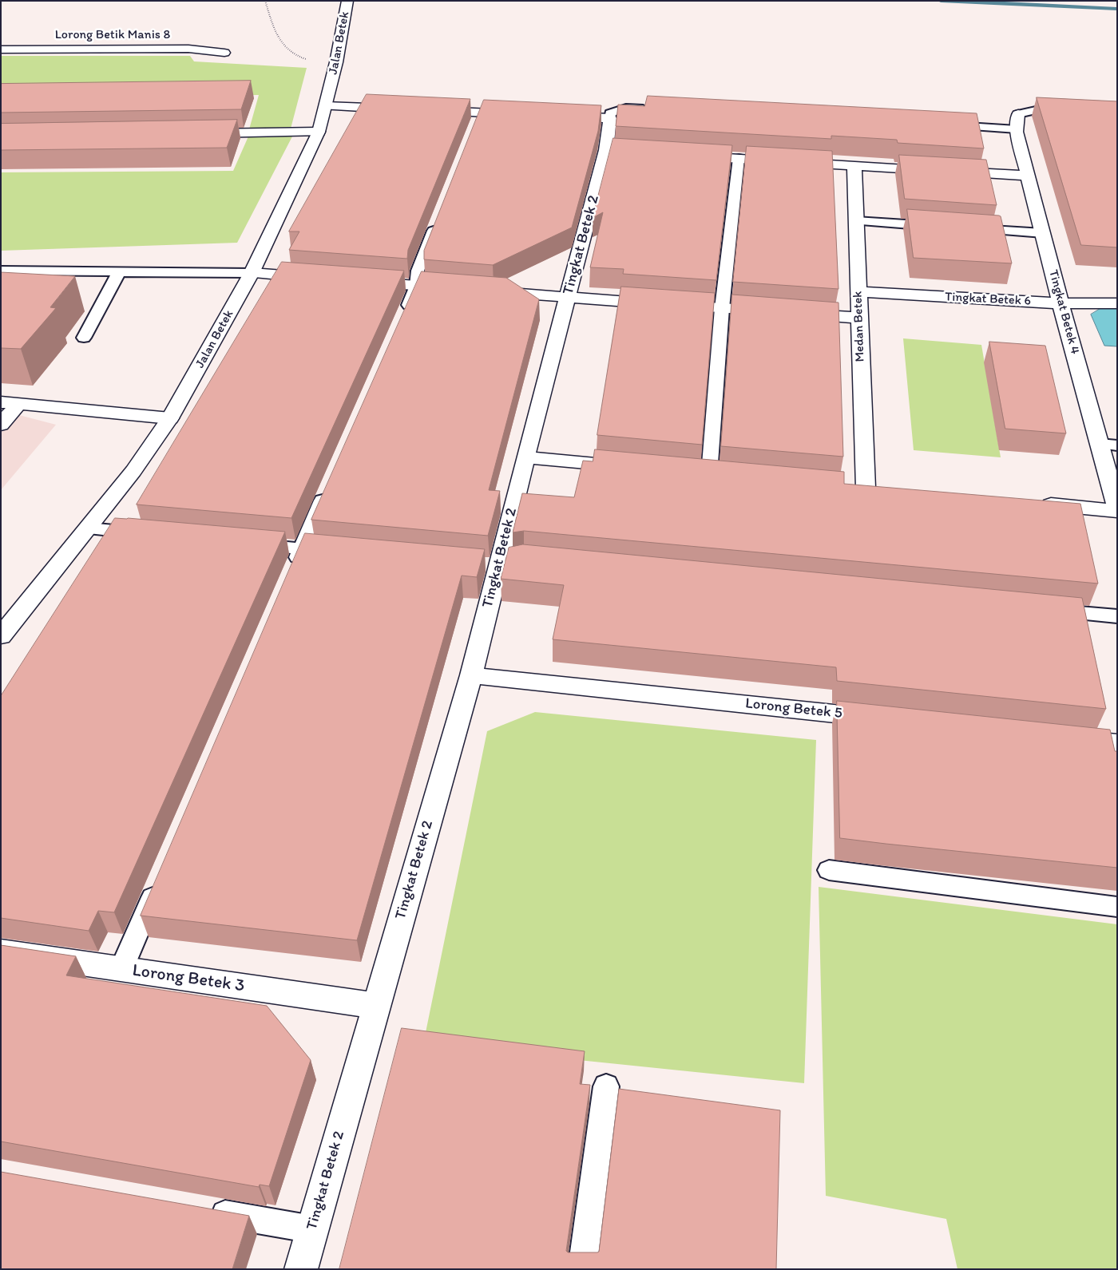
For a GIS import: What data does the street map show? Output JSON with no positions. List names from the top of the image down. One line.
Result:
{"streets":{"street":["Lorong Betik Manis 8","Jalan Betek","Tingkat Betek 2","Tingkat Betek 6","Tingkat Betek 4","Medan Betek","Lorong Betek 5","Lorong Betek 3"]},"crossings":[["Tingkat Betek 2","Lorong Betek 5"],["Tingkat Betek 2","Lorong Betek 3"],["Tingkat Betek 6","Tingkat Betek 4"],["Tingkat Betek 6","Medan Betek"]]}
